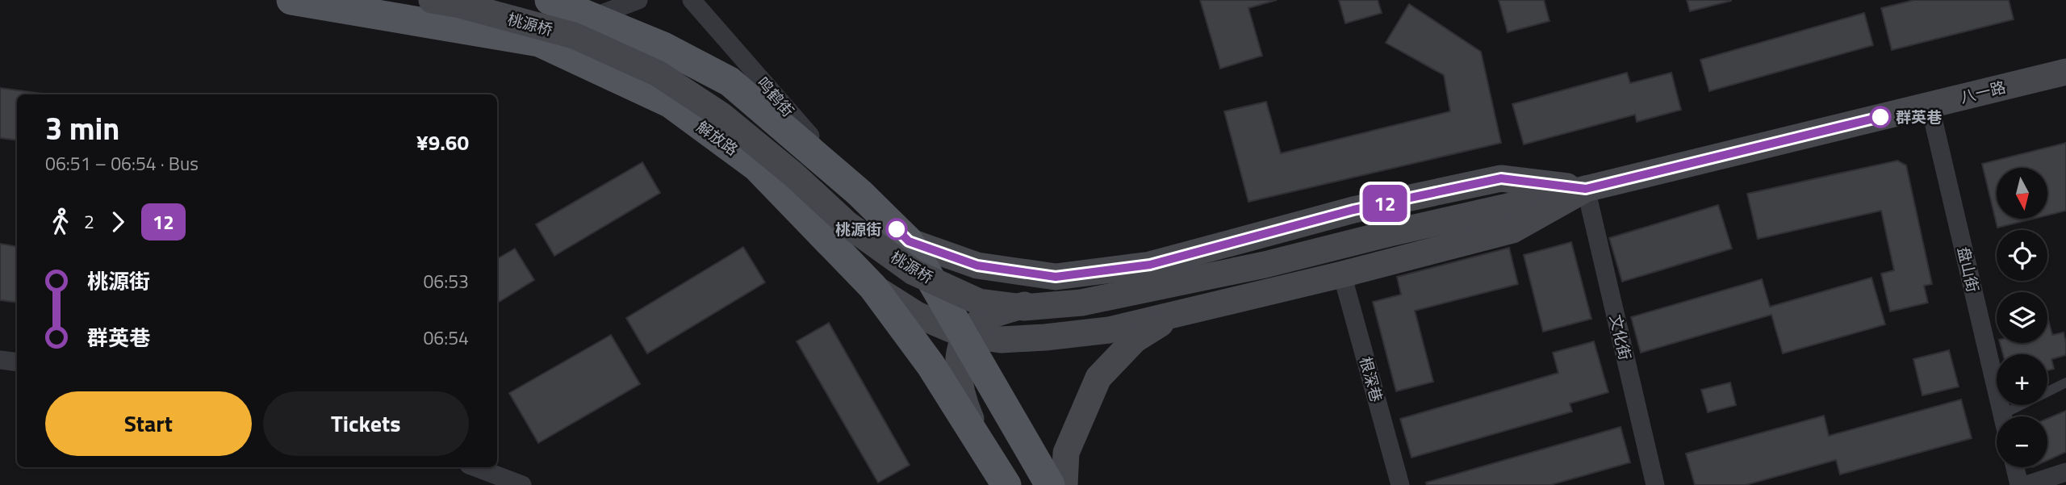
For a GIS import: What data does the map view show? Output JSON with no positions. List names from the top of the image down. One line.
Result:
{"streets":{"main road":["桃源桥","八一路","解放路"],"street":["鸣鹤街","盘山街","文化街","根深巷"]},"crossings":[["桃源桥","八一路"],["桃源桥","文化街"],["八一路","盘山街"],["八一路","文化街"]],"places":["群英巷","桃源街"],"lines":["bus line 12"],"north":"bottom","page":{"on_map":"12","heading":["3 min","06:51 – 06:54 · Bus","¥9.60"],"map_buttons":["+","−"],"legs":["2","12"],"list":[{"name":"桃源街","value":"06:53"},{"name":"群英巷","value":"06:54"}],"buttons":["Start","Tickets"]}}
